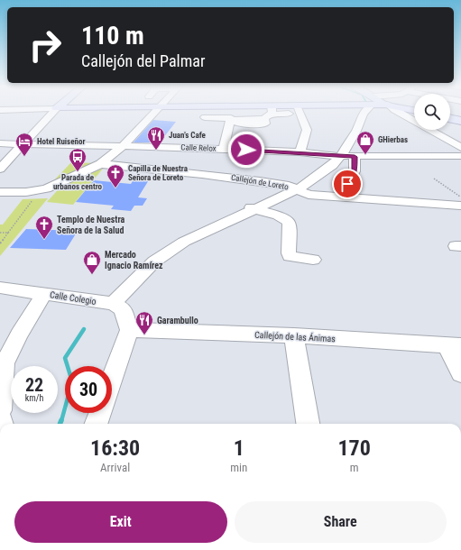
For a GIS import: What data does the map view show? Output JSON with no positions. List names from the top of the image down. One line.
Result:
{"streets":{"street":["Calle Relox","Callejón de Loreto","Calle Colegio","Callejón de las Ánimas"]},"places":{"restaurant":["Juan's Cafe","Garambullo"],"shop":["GHierbas","Mercado Ignacio Ramírez"],"hotel":["Hotel Ruiseñor"],"bus stop":["Parada de urbanos centro"],"church":["Capilla de Nuestra Señora de Loreto","Templo de Nuestra Señora de la Salud"]},"page":{"turn":["110 m","Callejón del Palmar"],"speed":"22 km/h","limit":"30","eta":["16:30","Arrival","1","min","170","m"],"buttons":["Exit","Share"]}}
